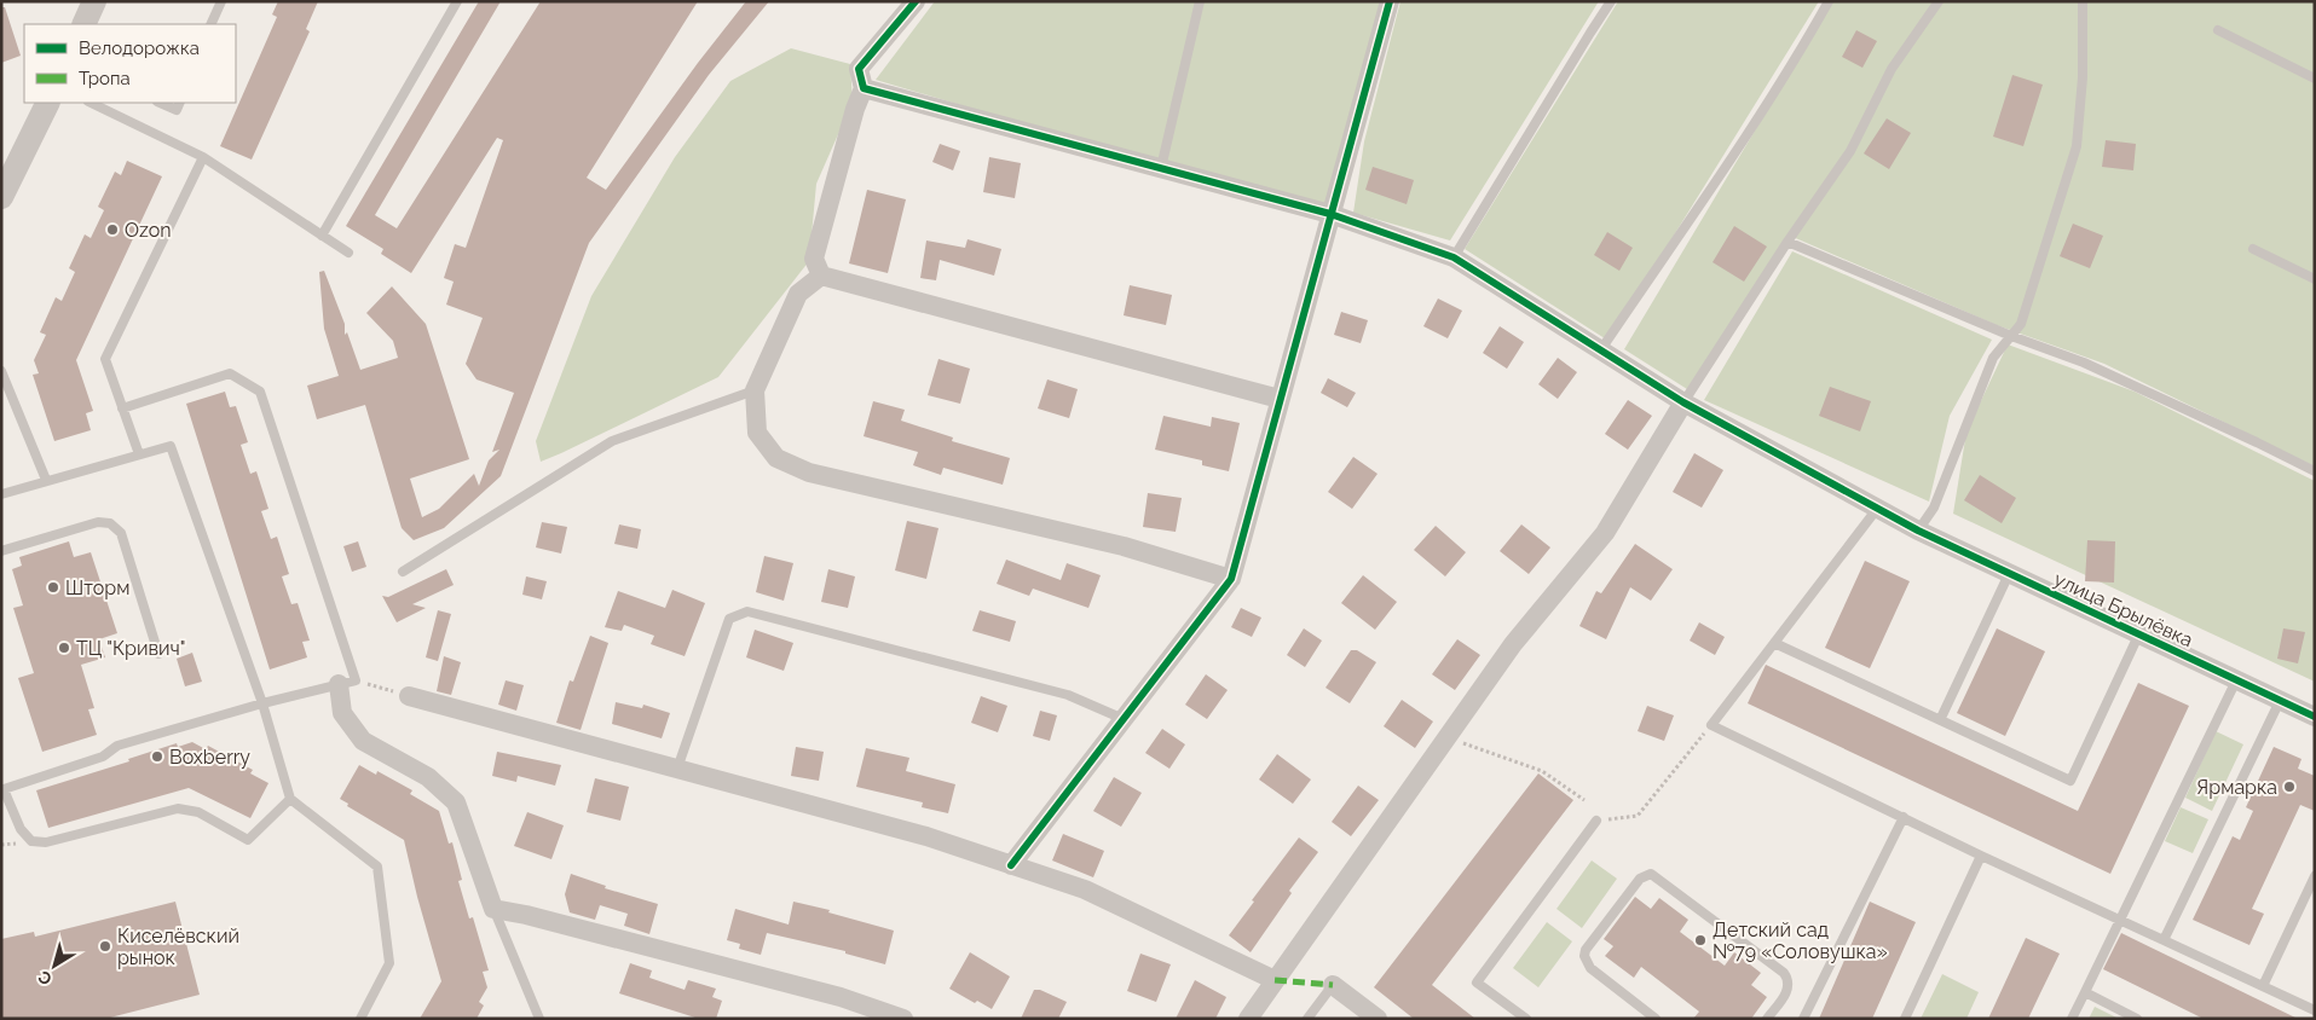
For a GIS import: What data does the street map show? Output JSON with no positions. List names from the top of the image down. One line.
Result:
{"streets":{"street":["улица Брылёвка"]},"places":["Ozon","Шторм","ТЦ \"Кривич\"","Boxberry","Ярмарка","Детский сад №79 «Соловушка»","Киселёвский рынок"],"legend":["Велодорожка","Тропа"],"north":"bottom left"}
